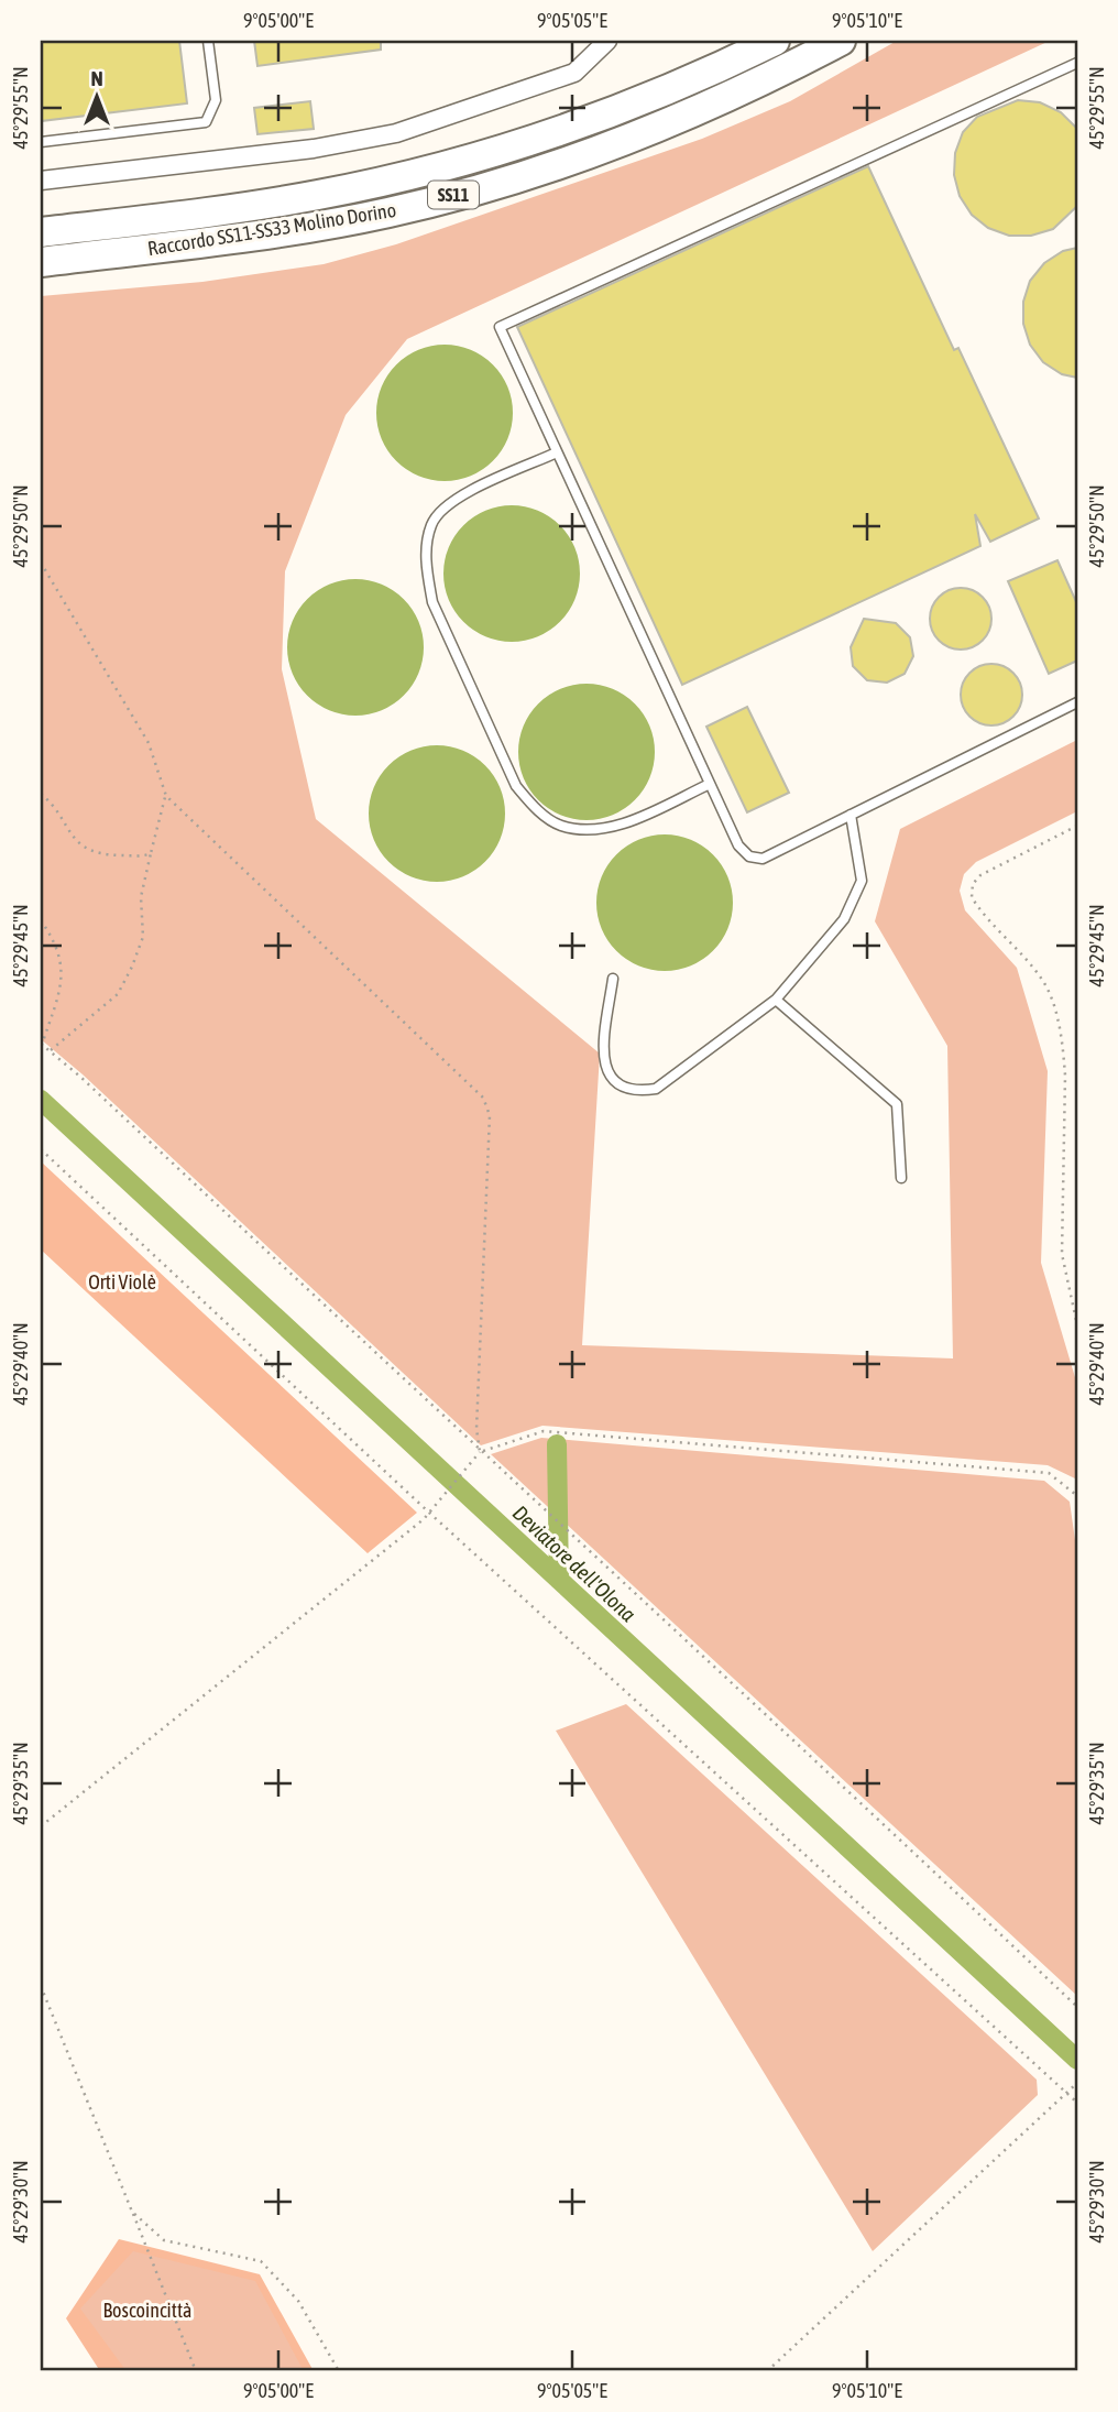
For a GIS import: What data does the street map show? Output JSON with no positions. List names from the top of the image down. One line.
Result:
{"streets":{"highway":["SS11","Raccordo SS11-SS33 Molino Dorino"]},"water":["Deviatore dell'Olona"],"parks":["Orti Violè","Boscoincittà"],"north":"top","coordinates":["9°05'00\"E","9°05'05\"E","9°05'10\"E","45°29'55\"N","45°29'50\"N","45°29'45\"N","45°29'40\"N","45°29'35\"N","45°29'30\"N"]}
